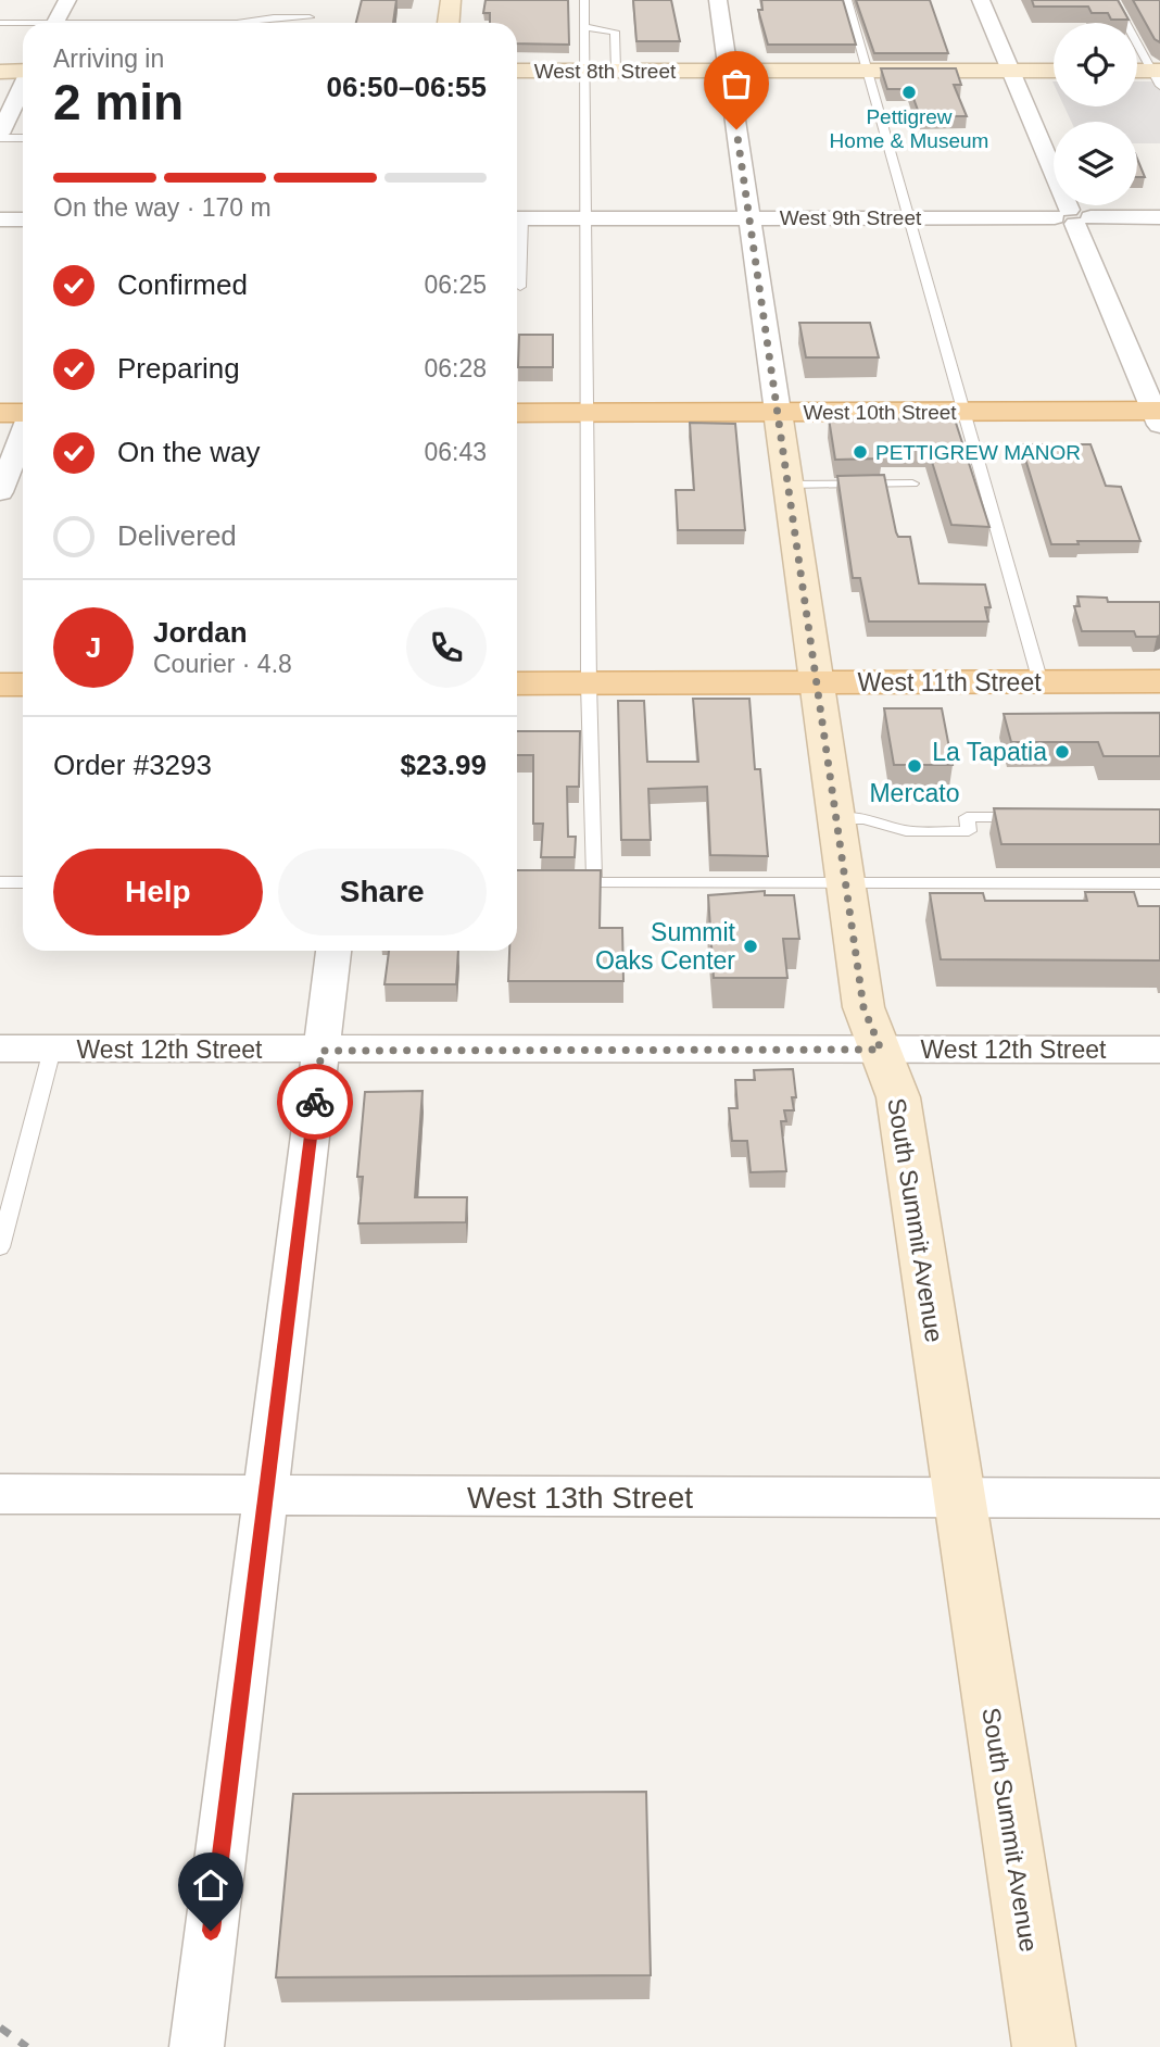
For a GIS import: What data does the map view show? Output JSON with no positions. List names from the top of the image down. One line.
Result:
{"streets":{"main road":["West 10th Street","West 11th Street"],"street":["West 8th Street","West 9th Street","West 12th Street","South Summit Avenue","West 13th Street"]},"crossings":[["West 8th Street","South Summit Avenue"],["West 9th Street","South Summit Avenue"],["West 10th Street","South Summit Avenue"],["West 11th Street","South Summit Avenue"],["West 12th Street","South Summit Avenue"],["South Summit Avenue","West 13th Street"]],"places":["Pettigrew Home & Museum","PETTIGREW MANOR","La Tapatia","Mercato","Summit Oaks Center"],"page":{"heading":["2 min","Arriving in","06:50–06:55"],"panel":["Jordan","Courier · 4.8","Order #3293","$23.99"],"bar":"On the way · 170 m","list":[["Confirmed","06:25"],["Preparing","06:28"],["On the way","06:43"],"Delivered"],"round":"J","buttons":["Help","Share"]}}
